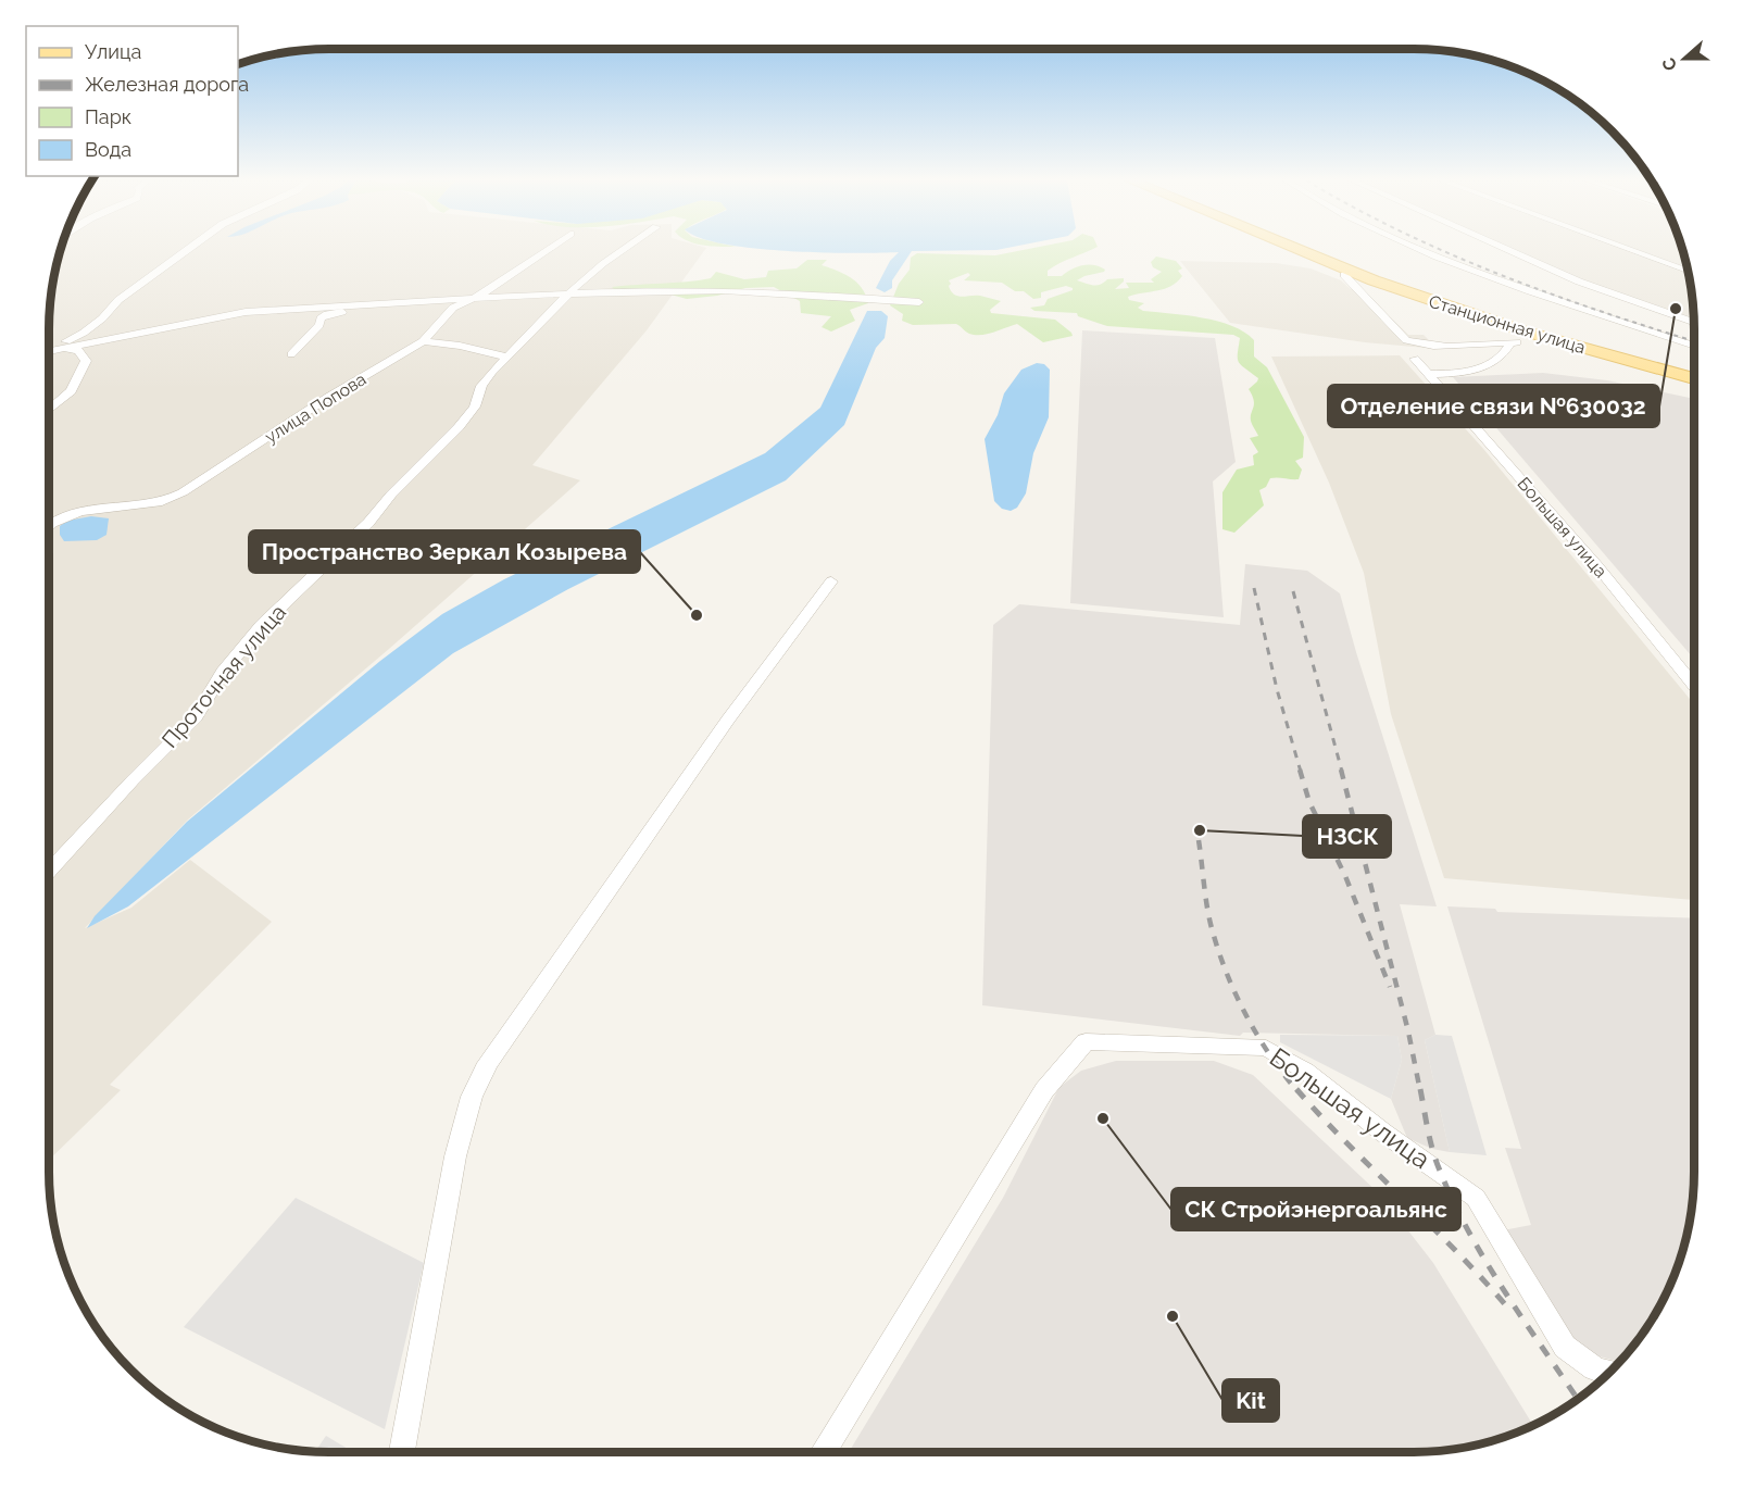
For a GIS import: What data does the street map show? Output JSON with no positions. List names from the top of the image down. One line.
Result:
{"streets":{"main road":["Станционная улица"],"street":["улица Попова","Большая улица","Проточная улица"]},"places":["Отделение связи №630032","Пространство Зеркал Козырева","НЗСК","СК Стройэнергоальянс","Kit"],"legend":["Улица","Железная дорога","Парк","Вода"],"north":"left"}
